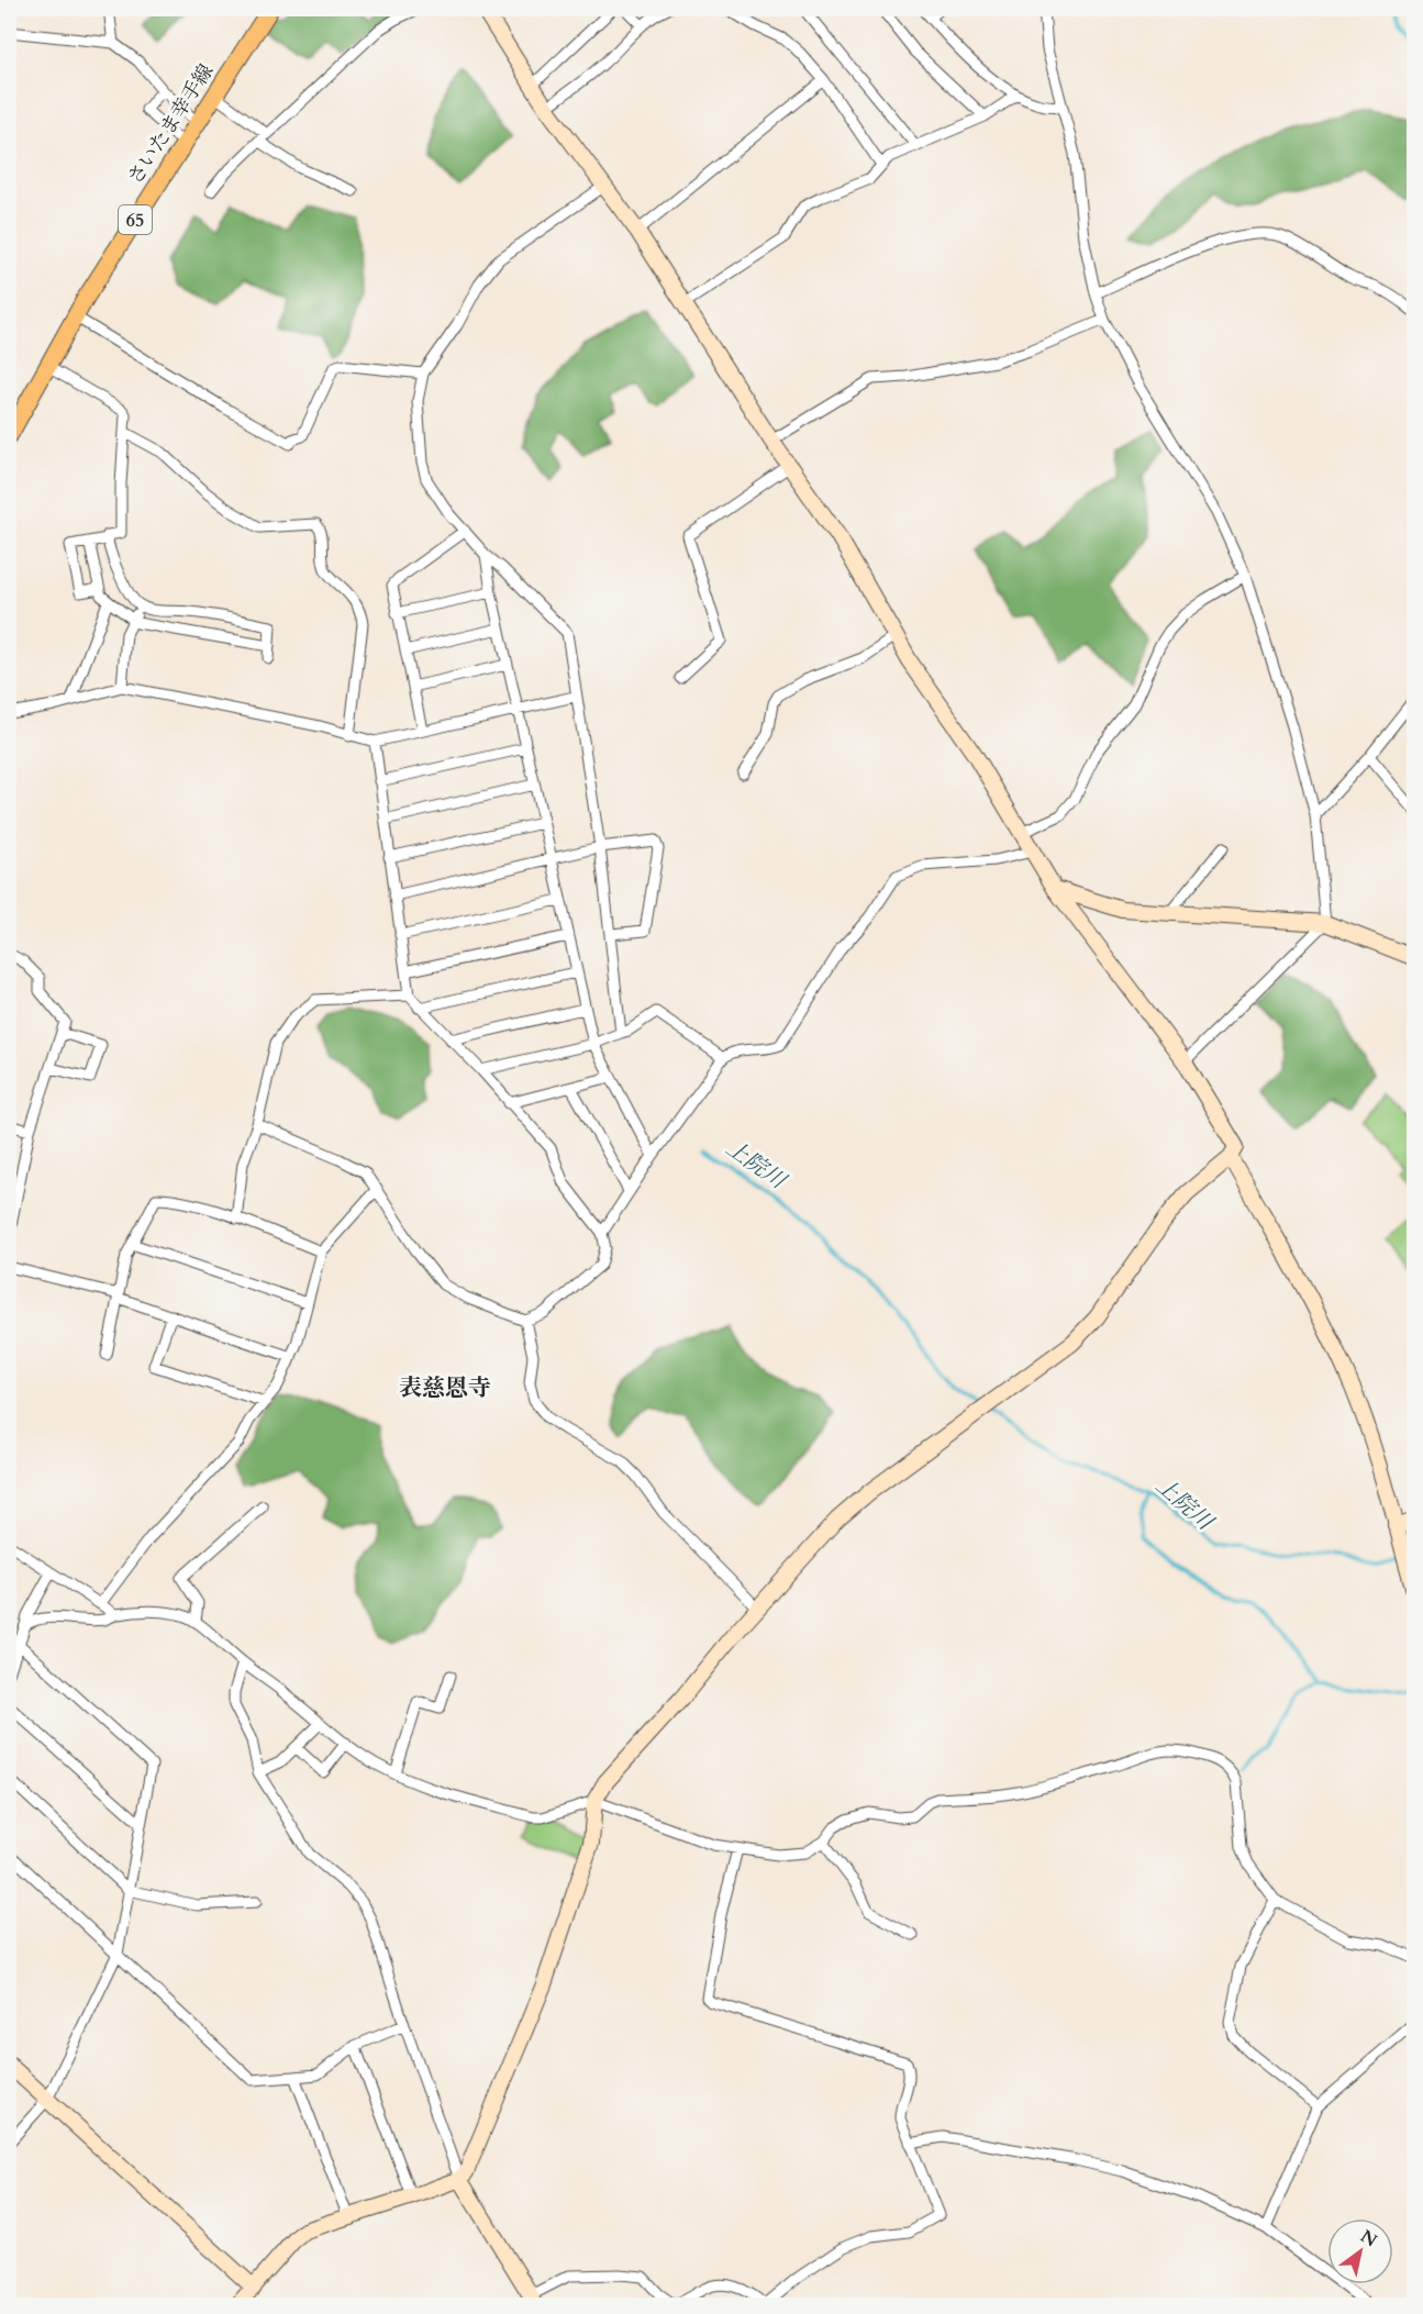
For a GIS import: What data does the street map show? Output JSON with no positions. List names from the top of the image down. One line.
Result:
{"streets":{"main road":["さいたま幸手線","65"]},"districts":["表慈恩寺"],"water":["上院川"],"north":"top right"}
